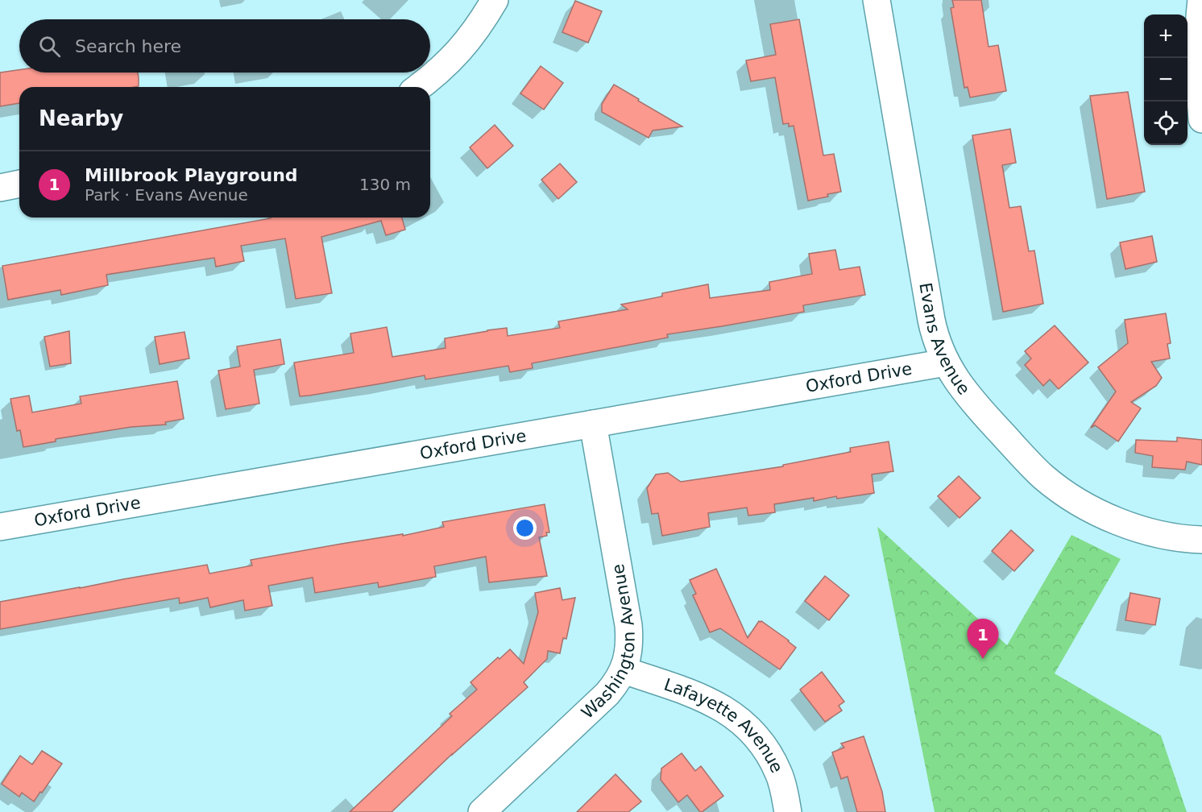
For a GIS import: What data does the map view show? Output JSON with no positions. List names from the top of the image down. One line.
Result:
{"streets":{"street":["Evans Avenue","Oxford Drive","Washington Avenue","Lafayette Avenue"]},"crossings":[["Evans Avenue","Oxford Drive"],["Oxford Drive","Washington Avenue"],["Washington Avenue","Lafayette Avenue"]],"page":{"map_buttons":["+","−"],"search":"Search here","heading":"Nearby","list":[{"mark":"1","name":"Millbrook Playground","note":"Park · Evans Avenue","value":"130 m"}],"pins":"1"}}
